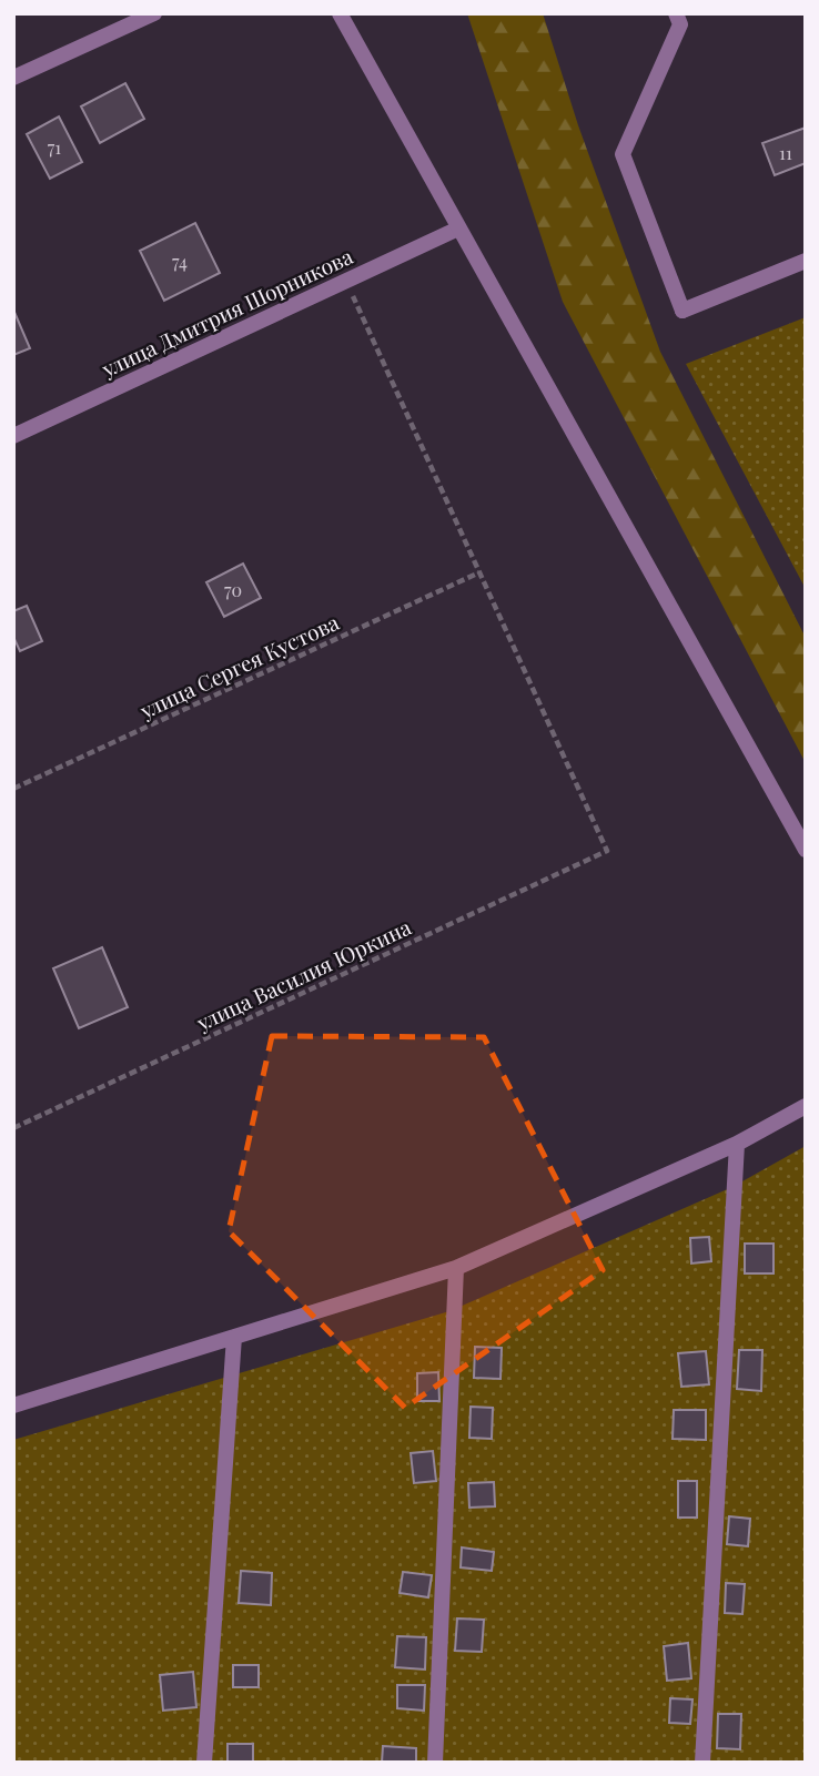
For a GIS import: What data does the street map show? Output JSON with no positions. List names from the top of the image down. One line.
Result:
{"streets":{"street":["улица Дмитрия Шорникова"],"path":["улица Сергея Кустова","улица Василия Юркина"]},"crossings":[["улица Сергея Кустова","улица Василия Юркина"]],"house_numbers":["71","11","74","70"]}
